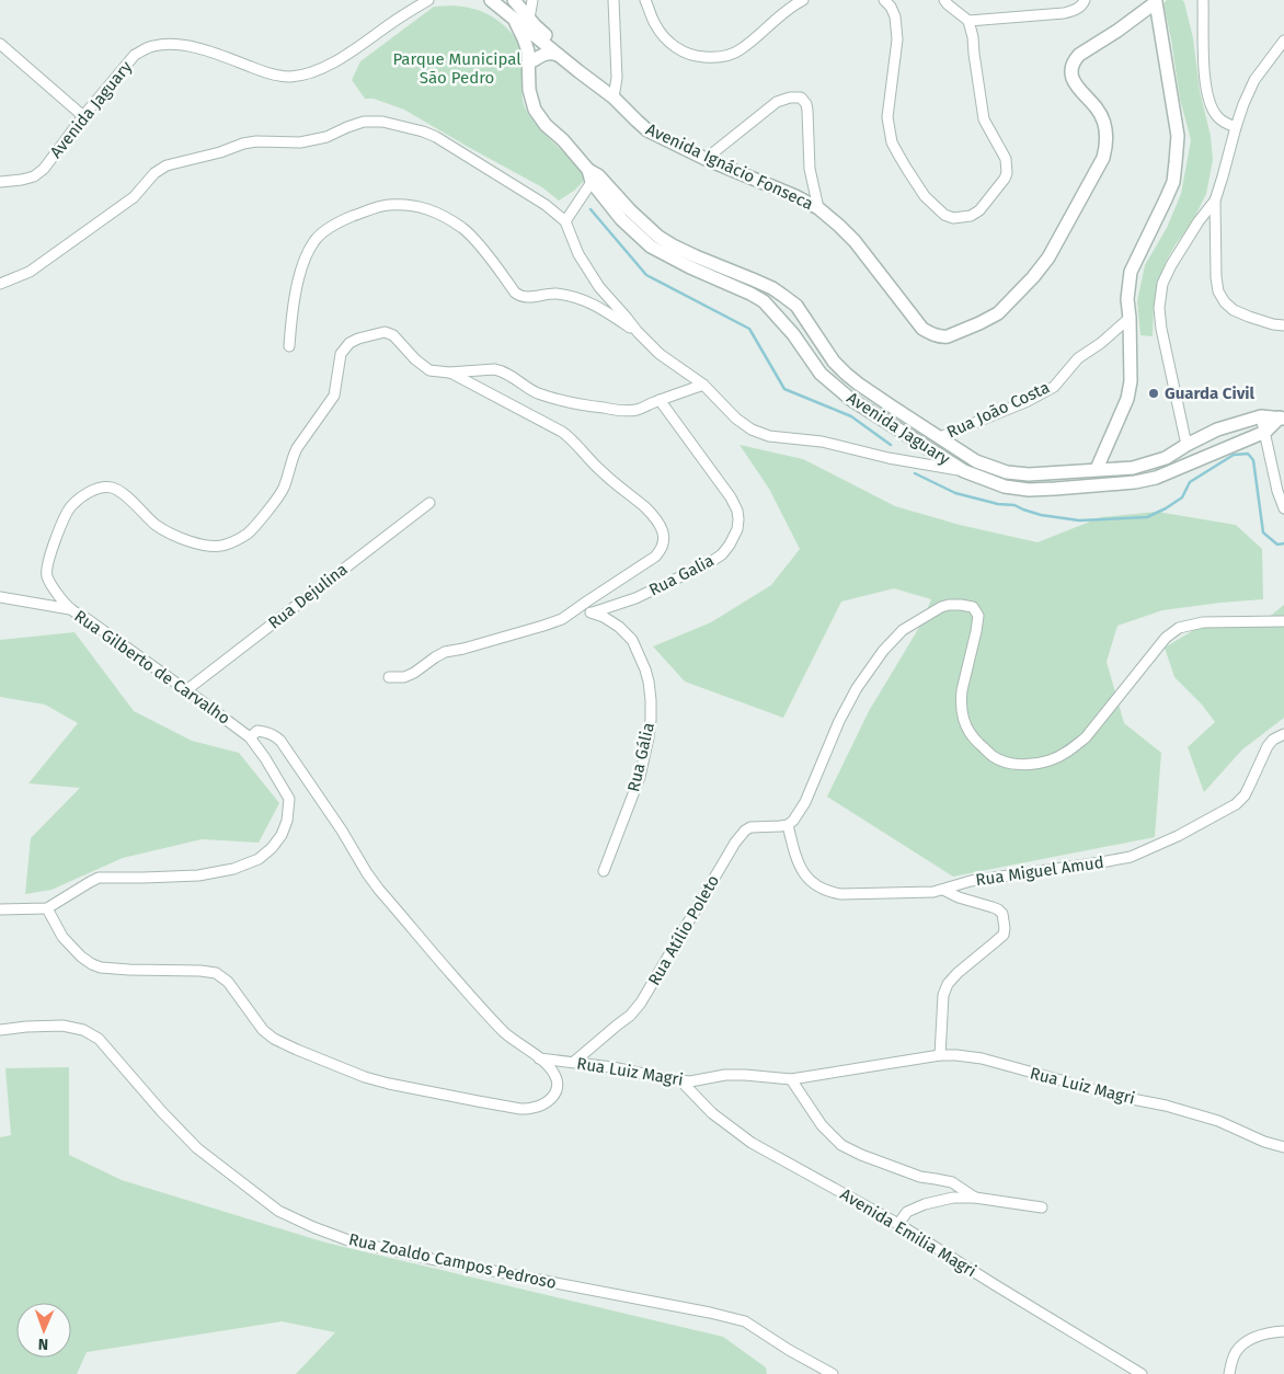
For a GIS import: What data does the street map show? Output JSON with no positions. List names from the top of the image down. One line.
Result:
{"streets":{"street":["Avenida Jaguary","Avenida Ignácio Fonseca","Rua João Costa","Rua Galia","Rua Dejulina","Rua Gilberto de Carvalho","Rua Gália","Rua Miguel Amud","Rua Atílio Poleto","Rua Luiz Magri","Avenida Emilia Magri","Rua Zoaldo Campos Pedroso"]},"crossings":[["Avenida Jaguary","Avenida Ignácio Fonseca"],["Avenida Jaguary","Rua João Costa"],["Rua Galia","Rua Gilberto de Carvalho"],["Rua Galia","Rua Gália"],["Rua Dejulina","Rua Gilberto de Carvalho"],["Rua Miguel Amud","Rua Atílio Poleto"],["Rua Atílio Poleto","Rua Luiz Magri"],["Rua Luiz Magri","Avenida Emilia Magri"]],"parks":["Parque Municipal São Pedro"],"places":["Guarda Civil"],"north":"bottom"}
